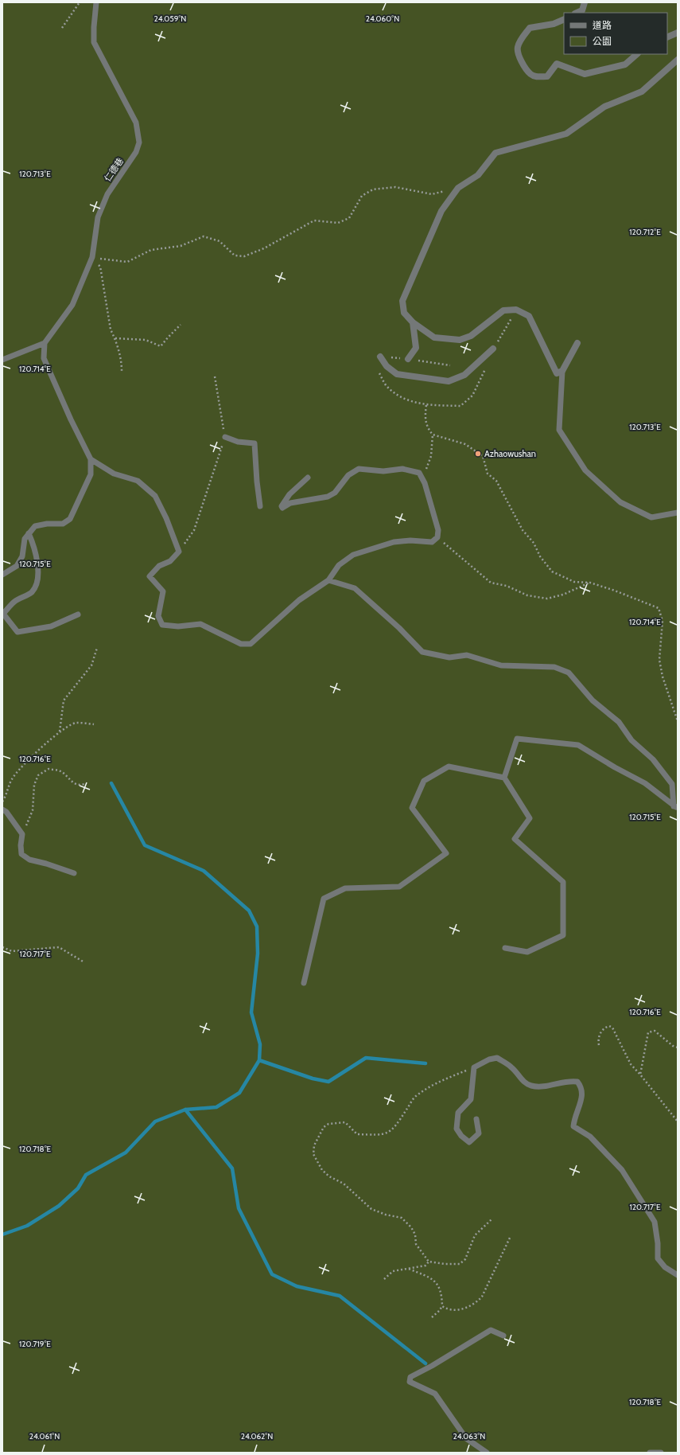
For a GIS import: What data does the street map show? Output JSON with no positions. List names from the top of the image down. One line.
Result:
{"streets":{"lane":["仁德巷"]},"places":["Azhaowushan"],"legend":["道路","公園"],"coordinates":["24.059°N","24.060°N","120.713°E","120.712°E","120.714°E","120.715°E","120.716°E","120.717°E","120.718°E","120.719°E","24.061°N","24.062°N","24.063°N"]}
